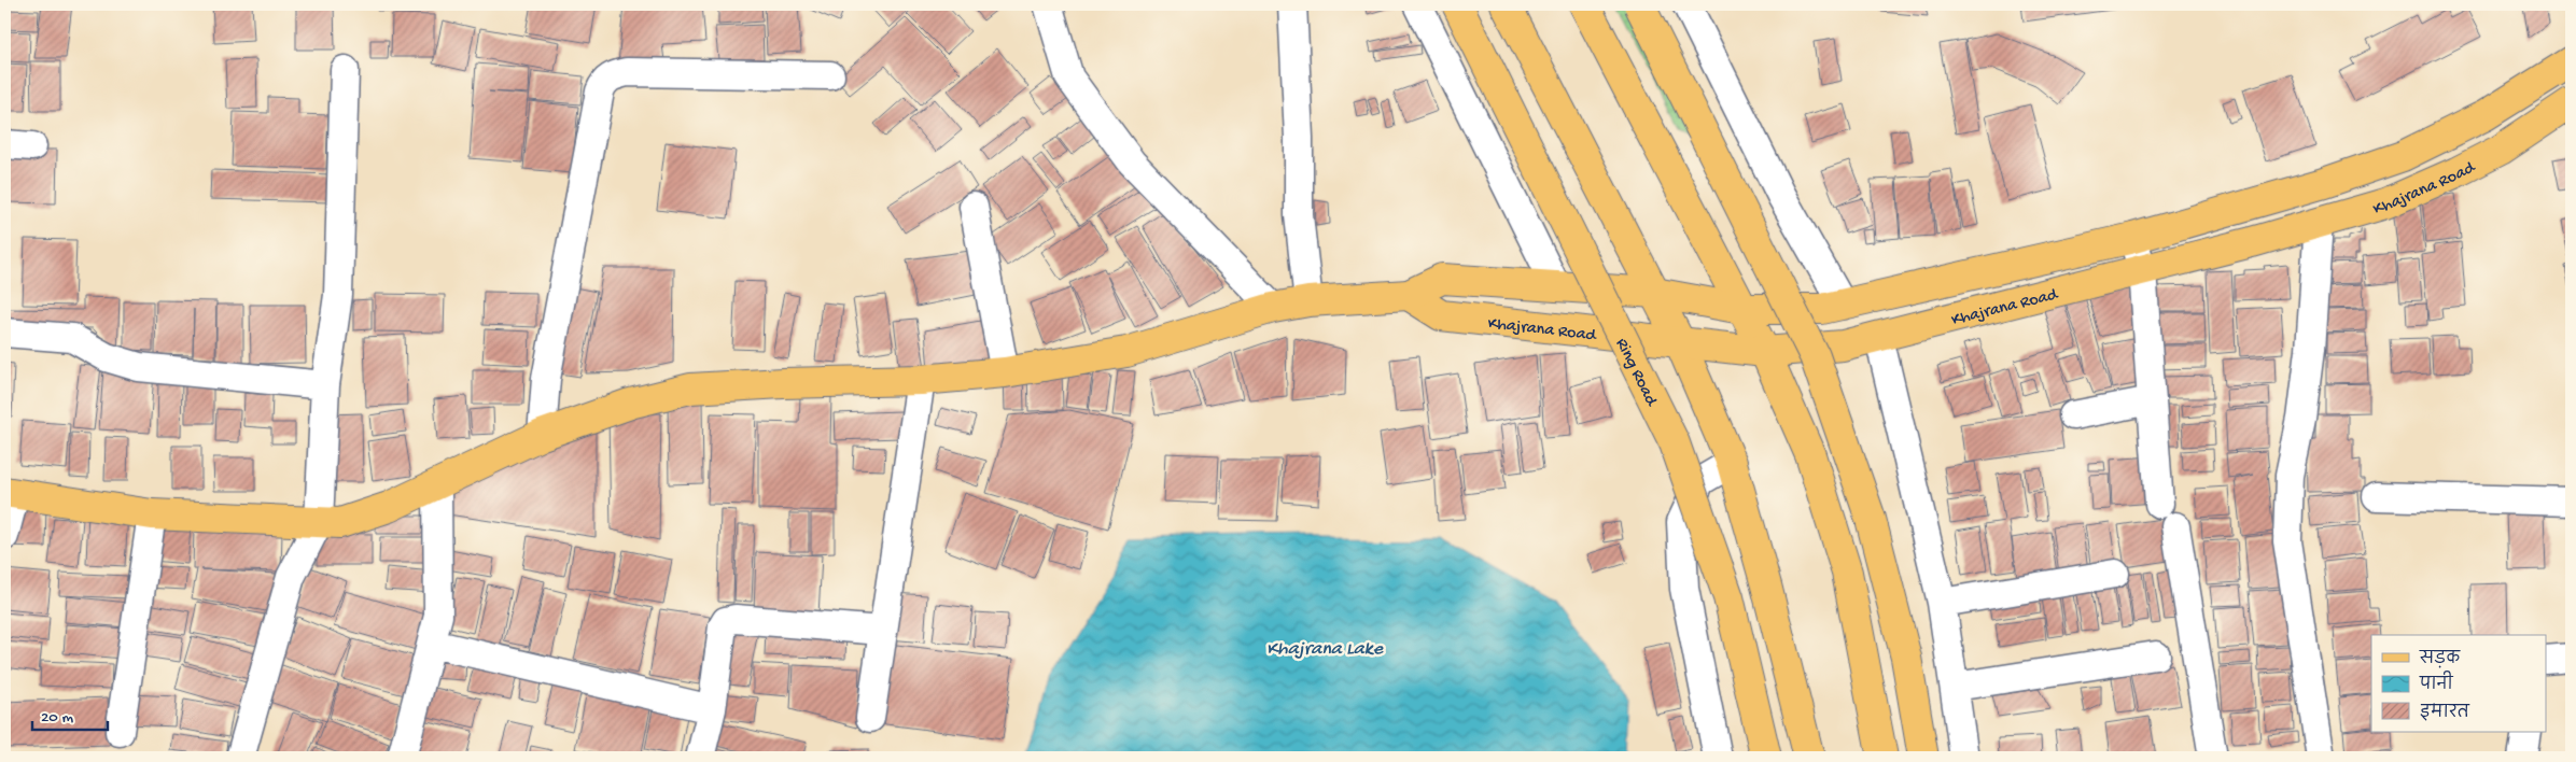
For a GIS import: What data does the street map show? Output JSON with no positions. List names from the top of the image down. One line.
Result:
{"streets":{"main road":["Khajrana Road","Ring Road"]},"water":["Khajrana Lake"],"legend":["सड़क","पानी","इमारत"],"scale_bar":"20 m"}
